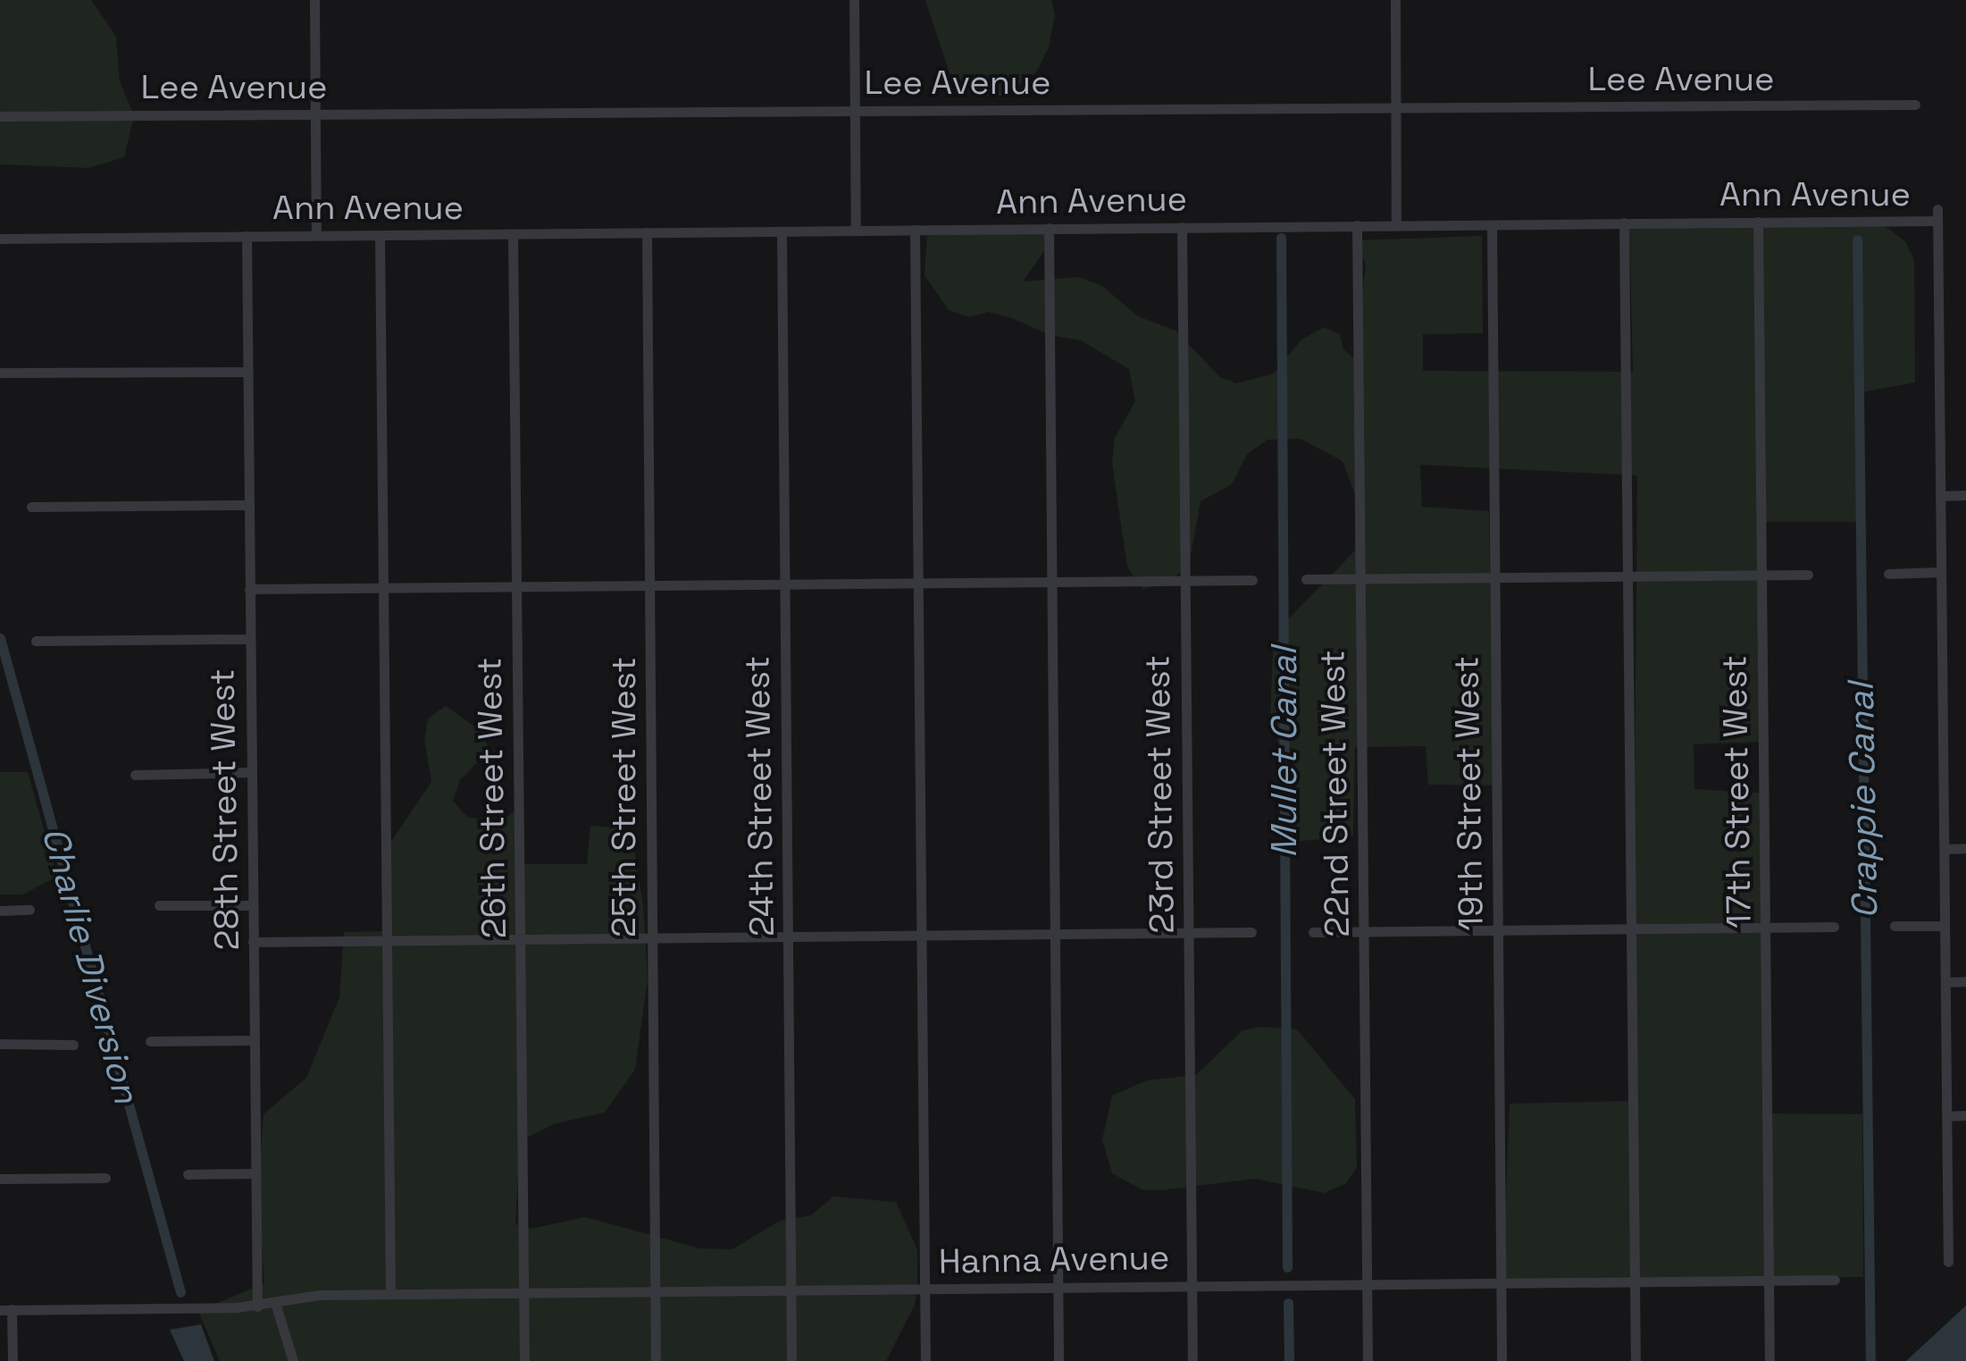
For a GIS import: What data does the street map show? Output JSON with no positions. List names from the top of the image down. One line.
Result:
{"streets":{"street":["Lee Avenue","Ann Avenue","17th Street West","22nd Street West","19th Street West","23rd Street West","24th Street West","25th Street West","26th Street West","28th Street West","Hanna Avenue"]},"crossings":[["Ann Avenue","17th Street West"],["Ann Avenue","22nd Street West"],["Ann Avenue","19th Street West"],["Ann Avenue","23rd Street West"],["Ann Avenue","24th Street West"],["Ann Avenue","25th Street West"],["Ann Avenue","26th Street West"],["Ann Avenue","28th Street West"],["17th Street West","Hanna Avenue"],["22nd Street West","Hanna Avenue"],["19th Street West","Hanna Avenue"],["23rd Street West","Hanna Avenue"],["24th Street West","Hanna Avenue"],["25th Street West","Hanna Avenue"],["26th Street West","Hanna Avenue"]],"water":["Mullet Canal","Crappie Canal","Charlie Diversion"]}
